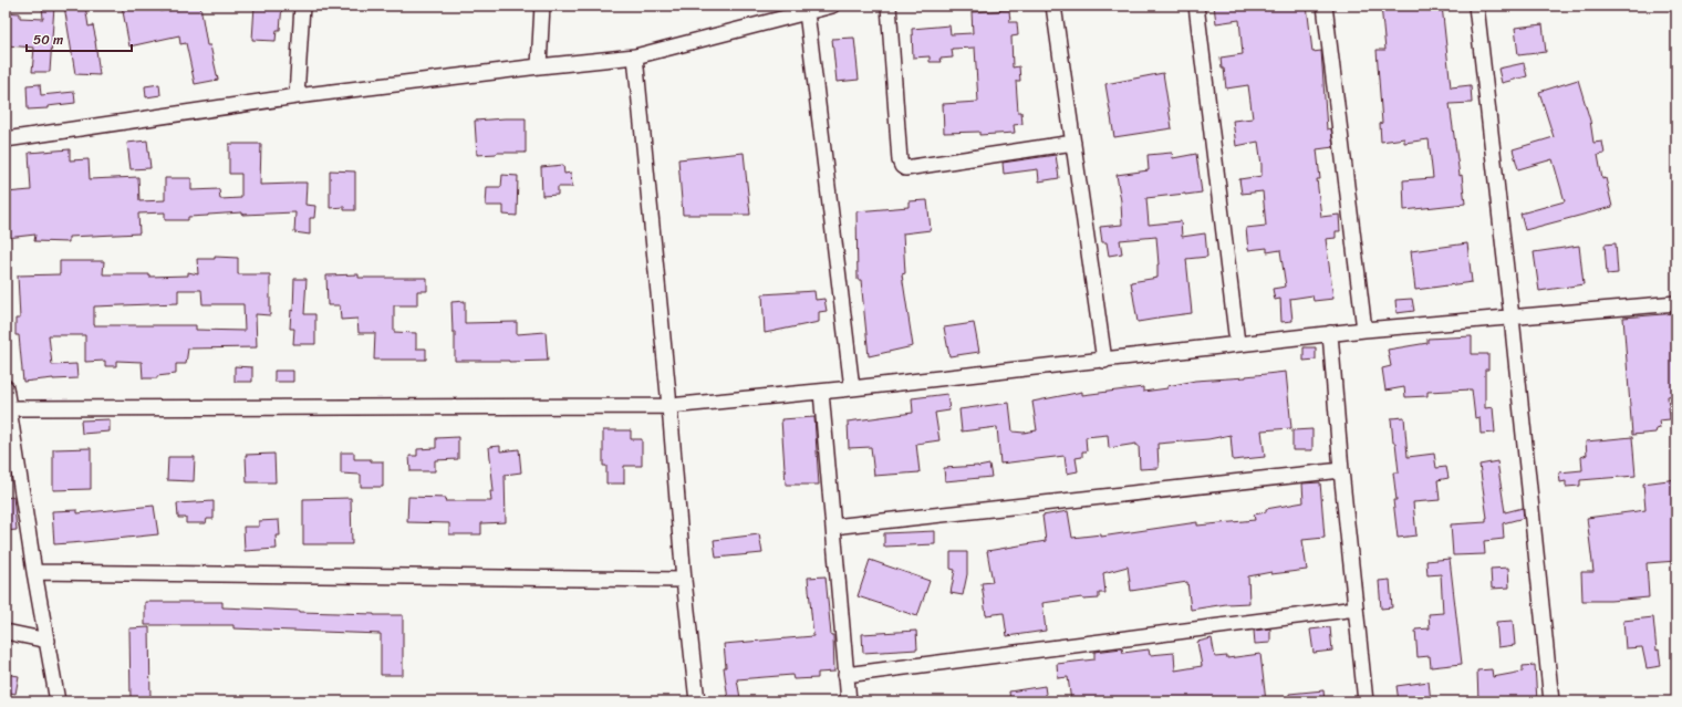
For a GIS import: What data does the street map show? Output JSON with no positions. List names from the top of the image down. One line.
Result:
{"scale_bar":"50 m"}
